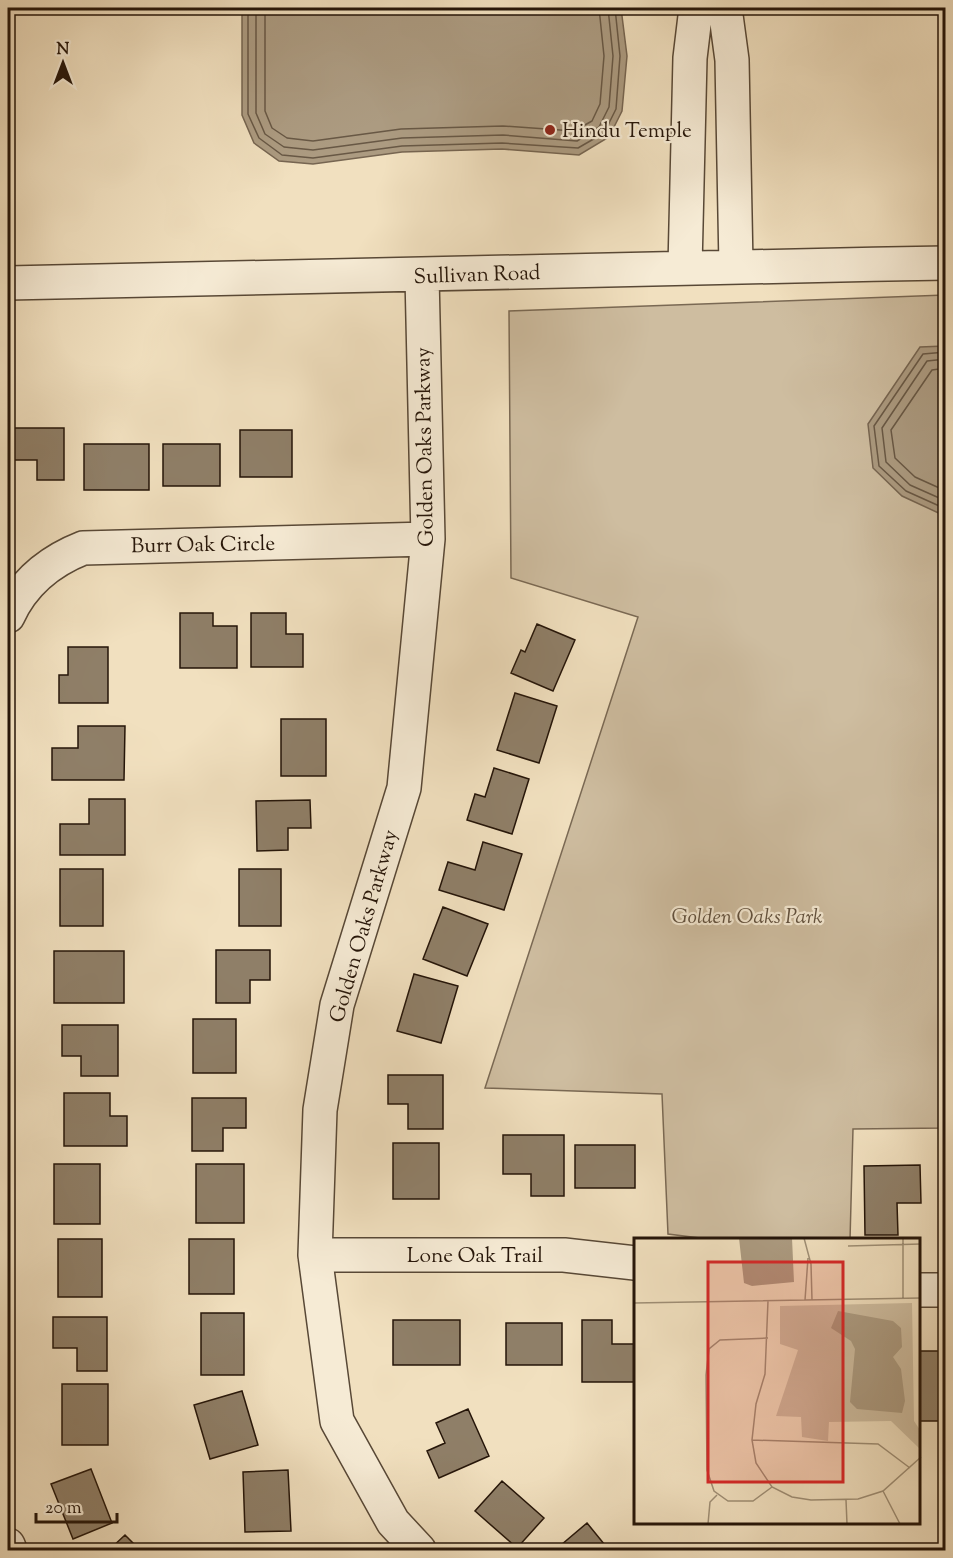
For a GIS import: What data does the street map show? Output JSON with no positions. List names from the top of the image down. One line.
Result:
{"streets":{"street":["Sullivan Road","Golden Oaks Parkway","Burr Oak Circle","Lone Oak Trail"]},"crossings":[["Sullivan Road","Golden Oaks Parkway"],["Golden Oaks Parkway","Burr Oak Circle"],["Golden Oaks Parkway","Lone Oak Trail"]],"parks":["Golden Oaks Park"],"places":["Hindu Temple"],"scale_bar":"20 m","north":"top"}
